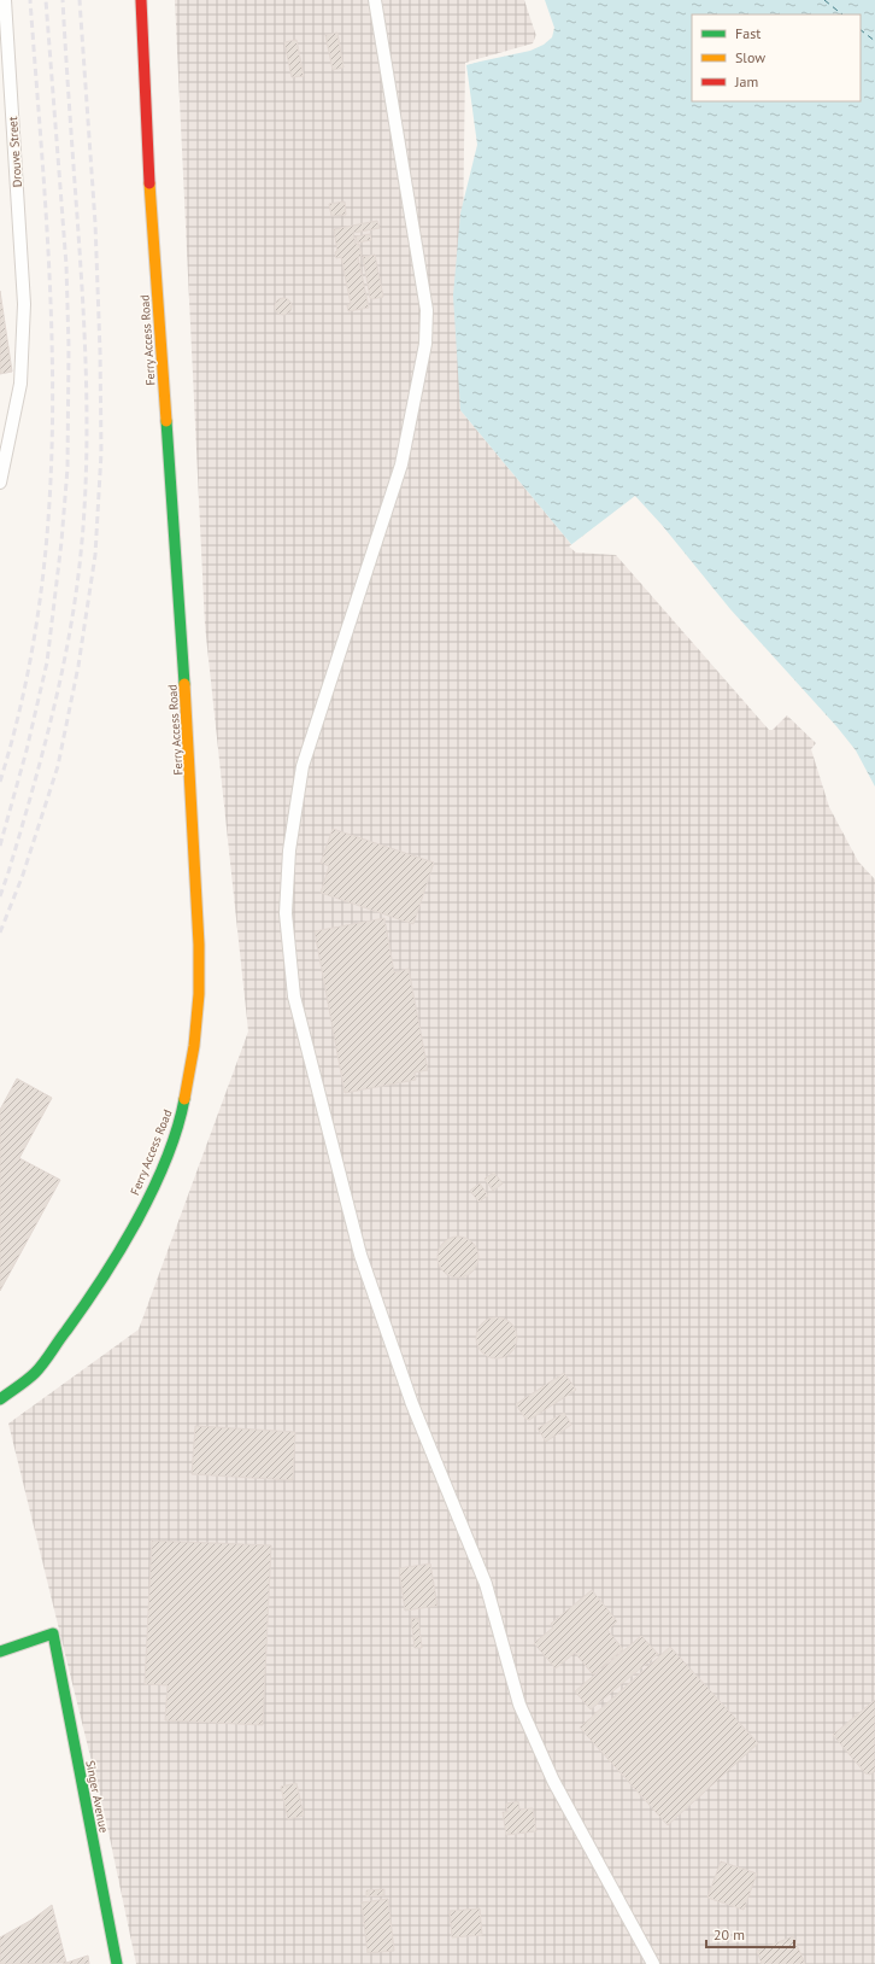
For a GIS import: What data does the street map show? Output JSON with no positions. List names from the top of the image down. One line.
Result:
{"streets":{"street":["Ferry Access Road","Singer Avenue"],"lane":["Drouve Street"]},"legend":["Fast","Slow","Jam"],"scale_bar":"20 m"}
